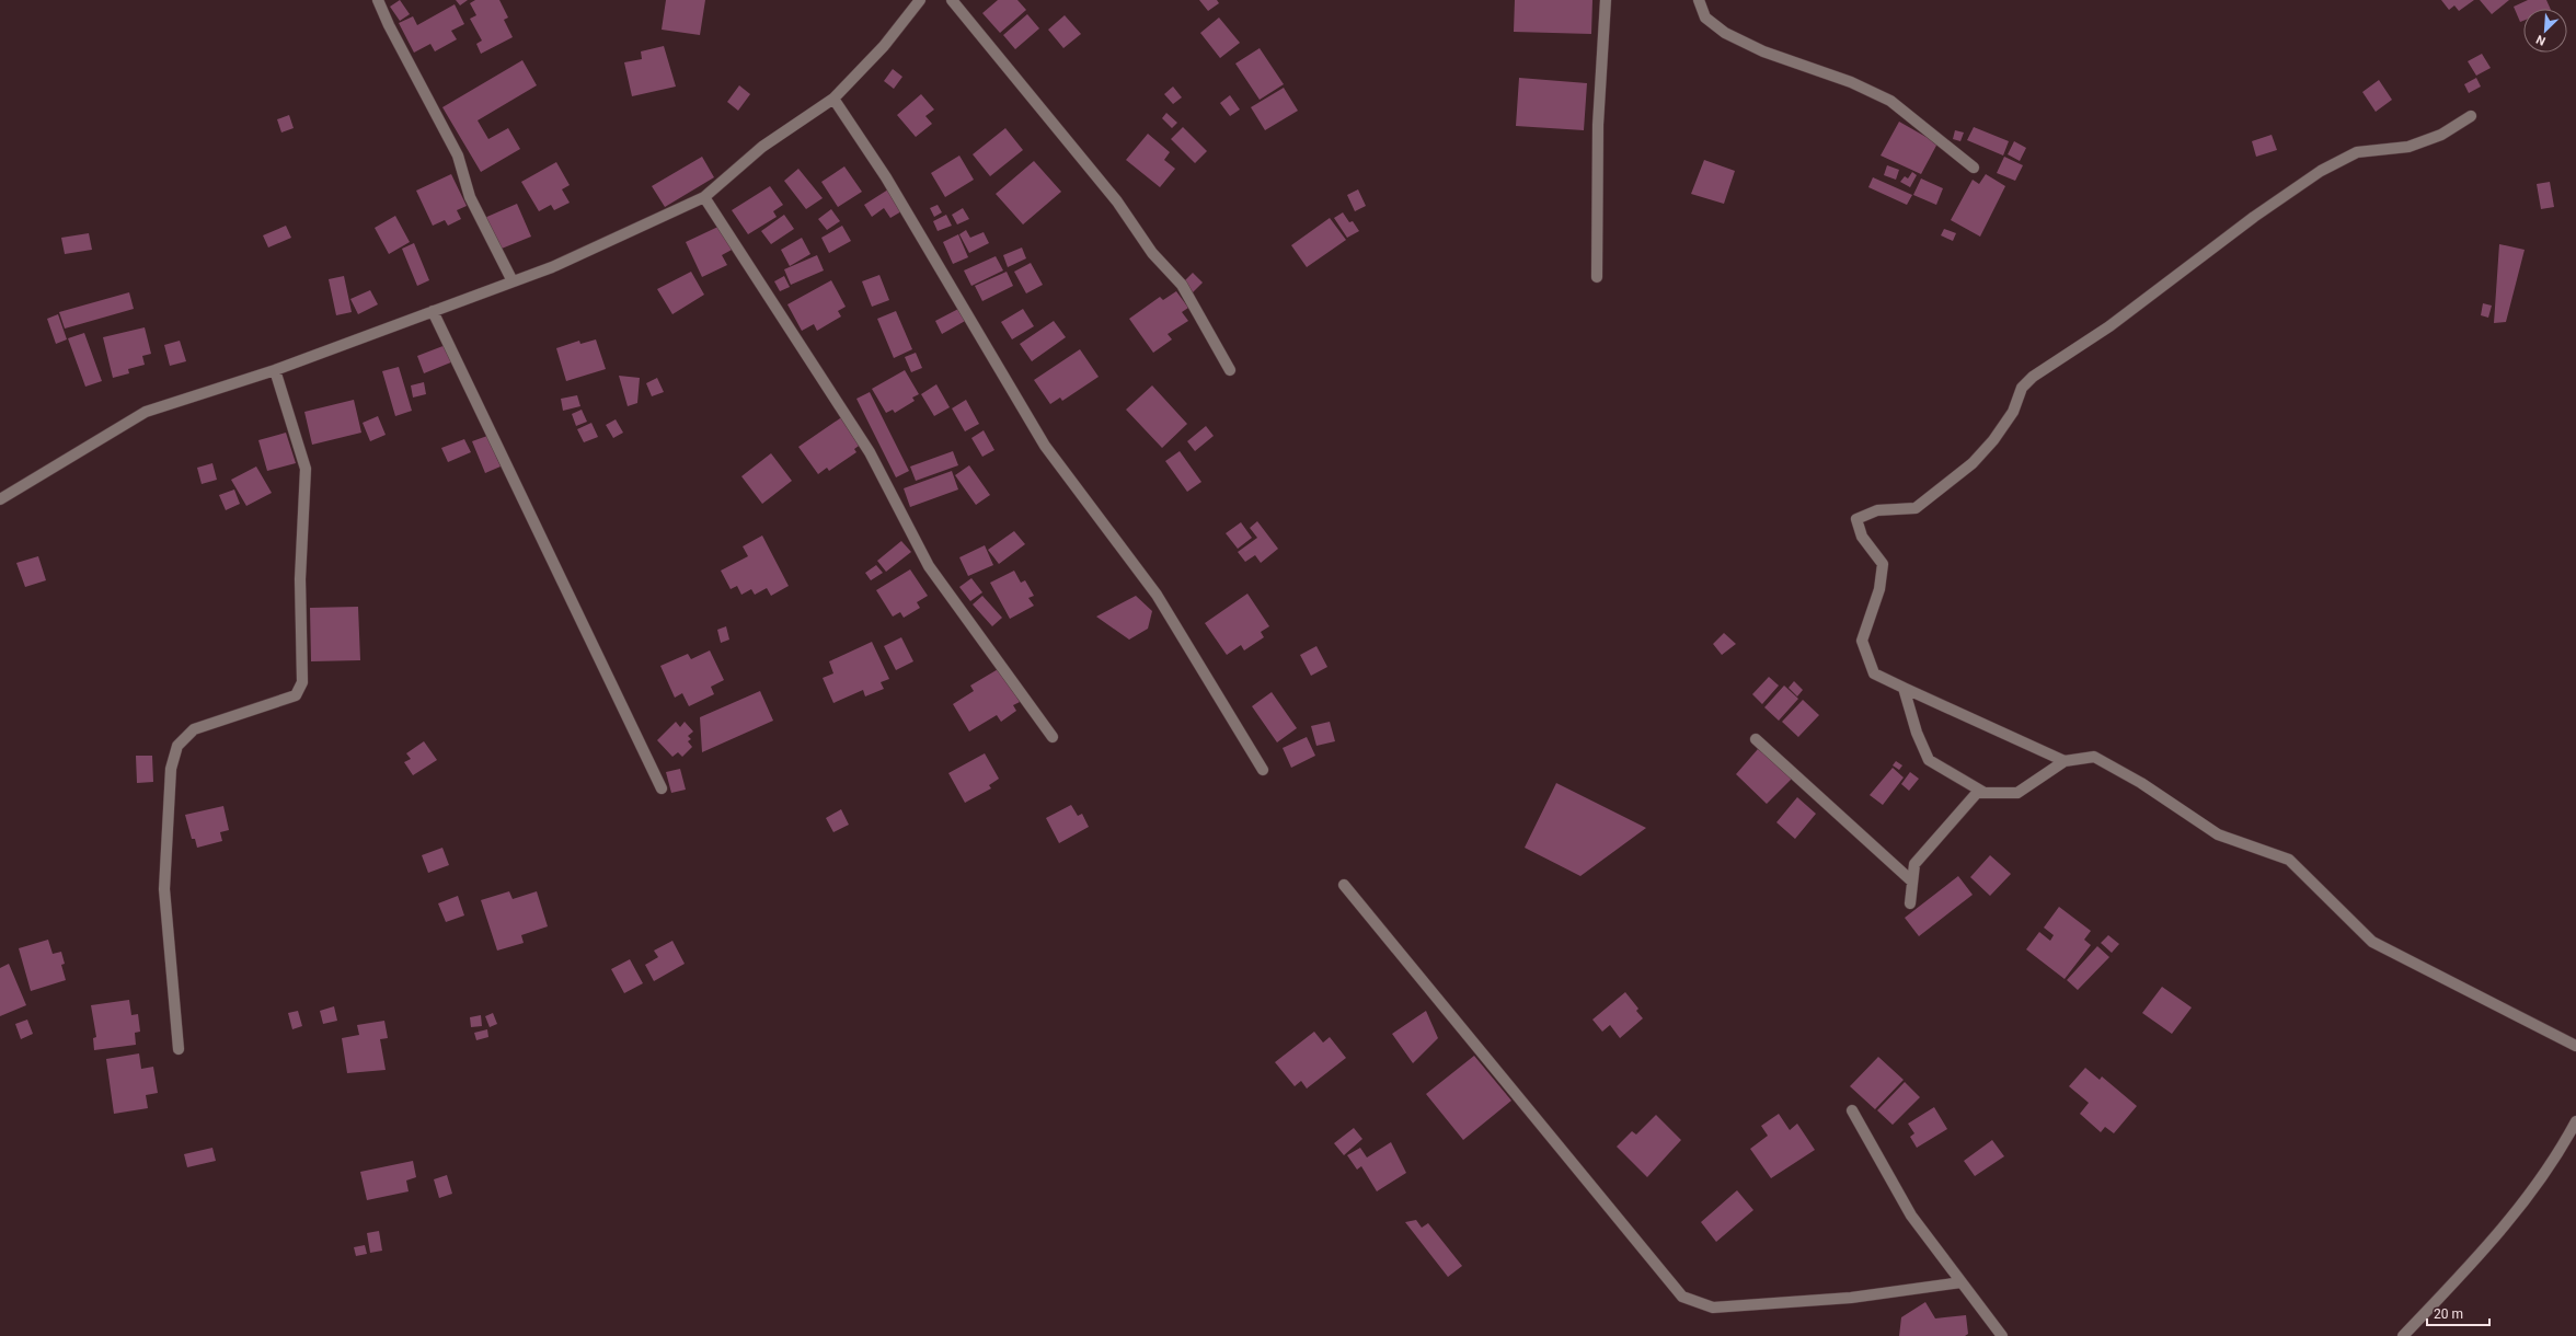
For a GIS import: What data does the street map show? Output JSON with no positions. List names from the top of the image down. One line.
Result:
{"scale_bar":"20 m","north":"bottom left"}
